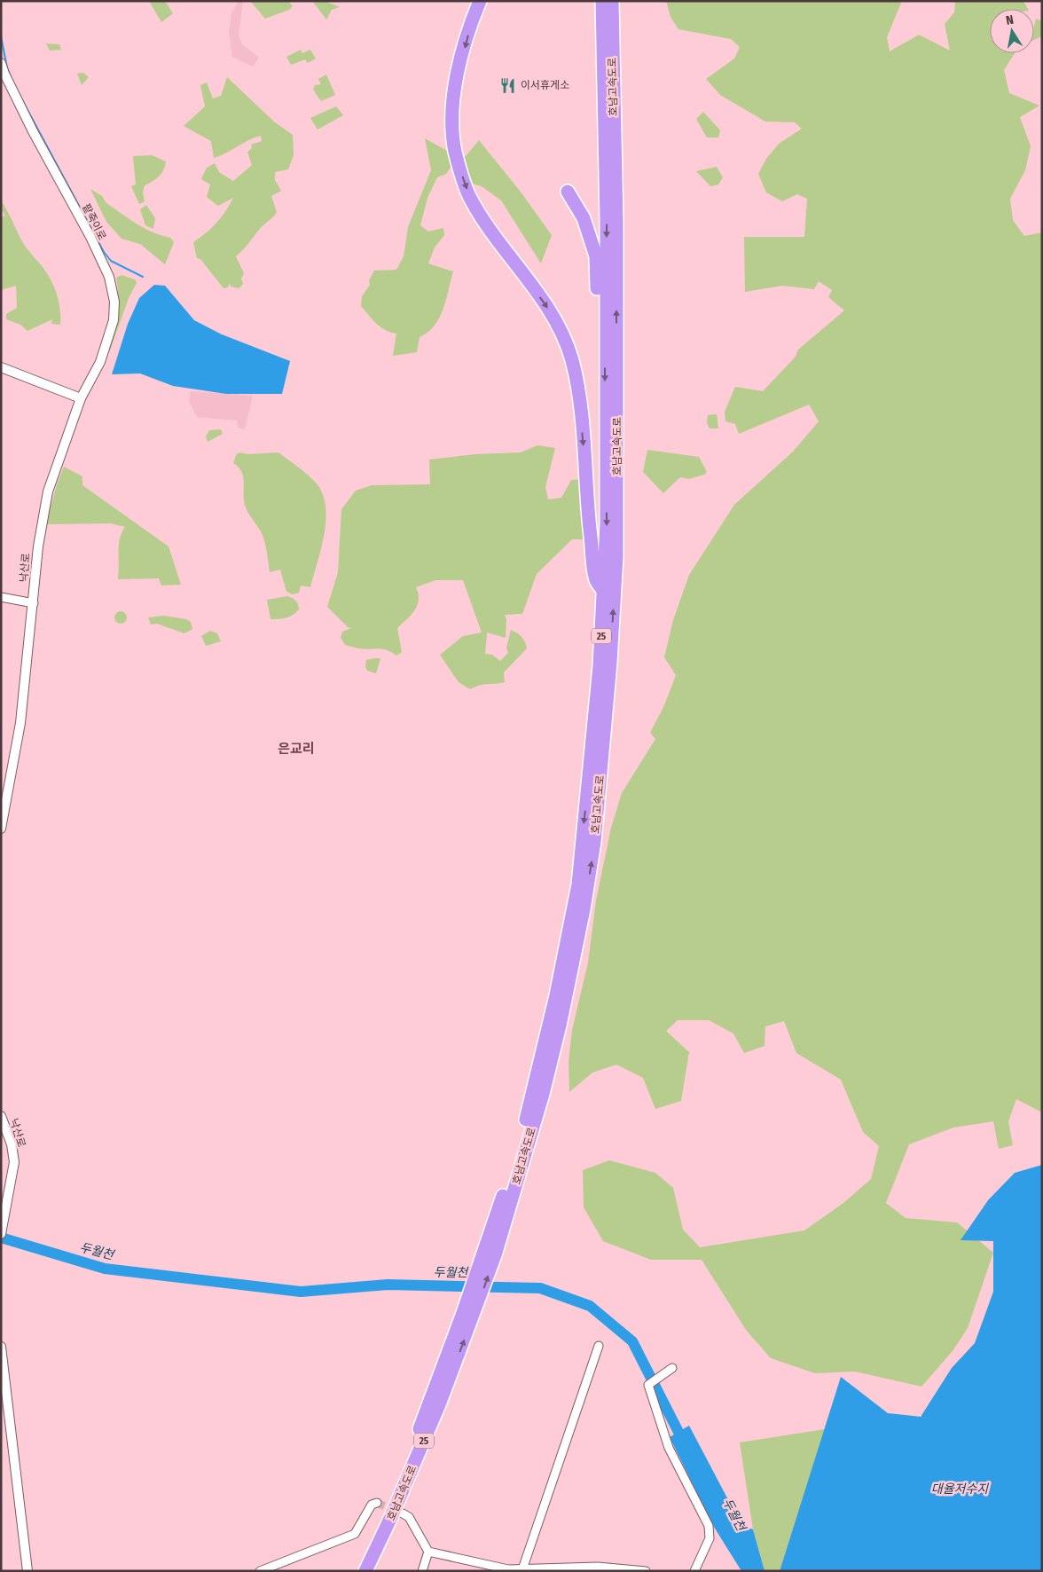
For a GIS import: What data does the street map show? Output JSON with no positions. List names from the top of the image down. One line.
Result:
{"streets":{"highway":["호남고속도로","25"],"street":["팥죽이로","낙산로"]},"crossings":[["팥죽이로","낙산로"]],"districts":["은교리"],"water":["두월천","대율저수지"],"places":{"restaurant":["이서휴게소"]},"north":"top"}
